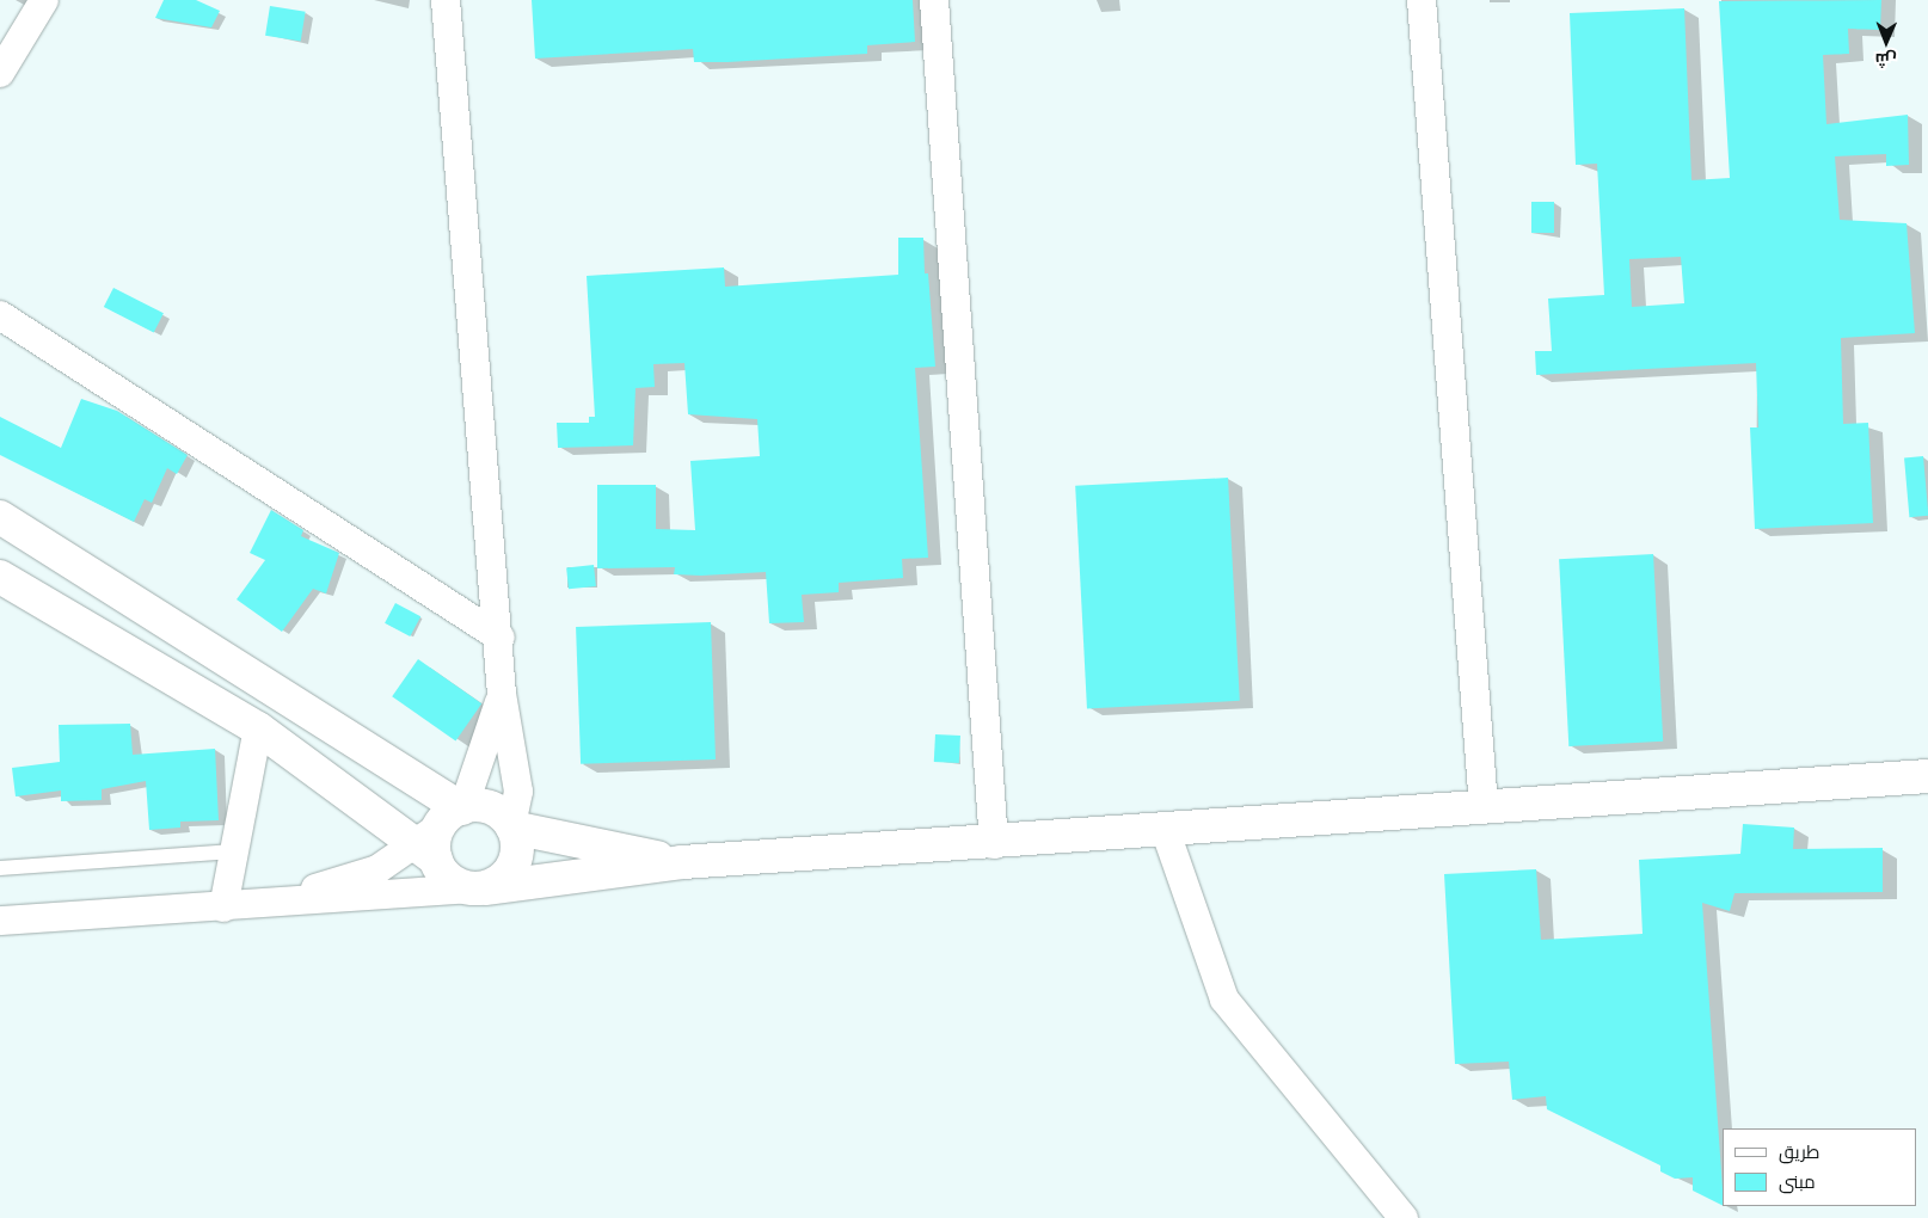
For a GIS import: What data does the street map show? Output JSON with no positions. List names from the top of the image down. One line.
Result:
{"legend":["طريق","مبنى"],"north":"bottom"}
